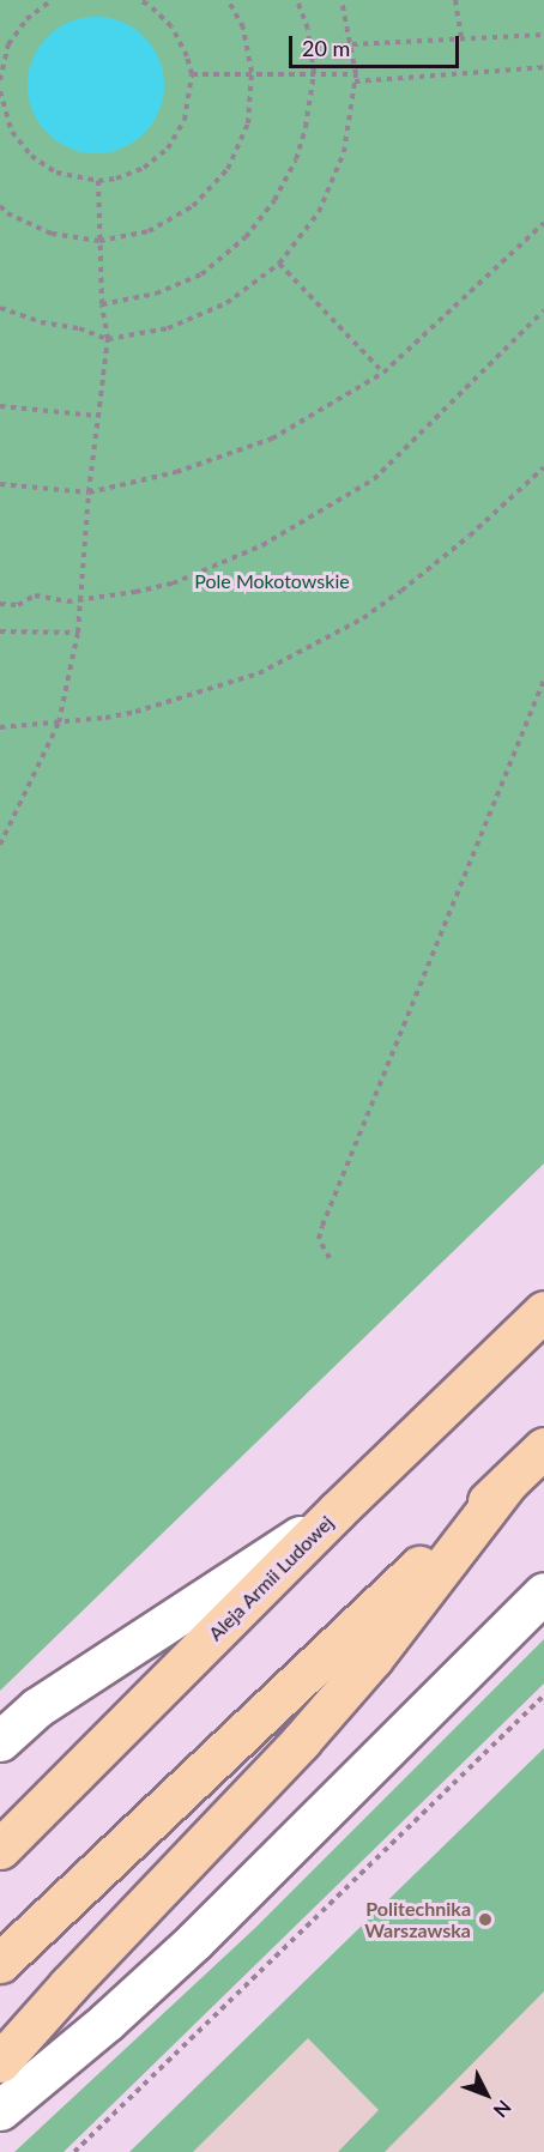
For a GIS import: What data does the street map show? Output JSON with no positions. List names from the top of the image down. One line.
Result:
{"streets":{"main road":["Aleja Armii Ludowej"]},"parks":["Pole Mokotowskie"],"places":["Politechnika Warszawska"],"scale_bar":"20 m","north":"bottom right"}
